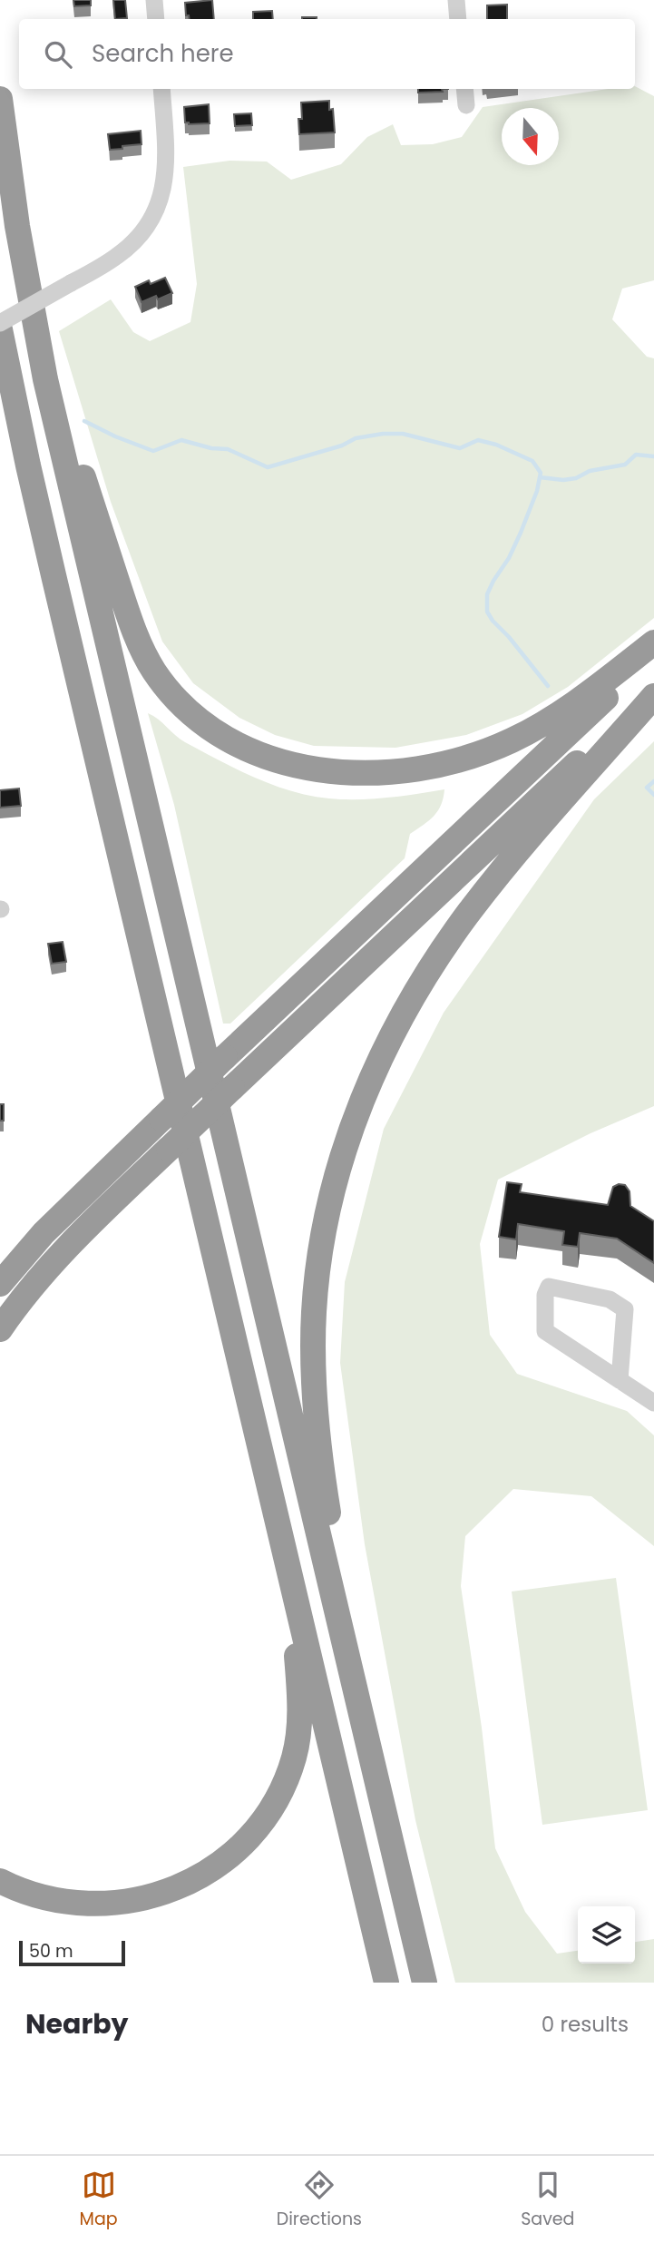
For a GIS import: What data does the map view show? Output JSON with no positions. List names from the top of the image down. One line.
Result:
{"scale_bar":"50 m","north":"bottom","page":{"search":"Search here","scale":"50 m","heading":["Nearby","0 results"],"nav":["Map","Directions","Saved"]}}
